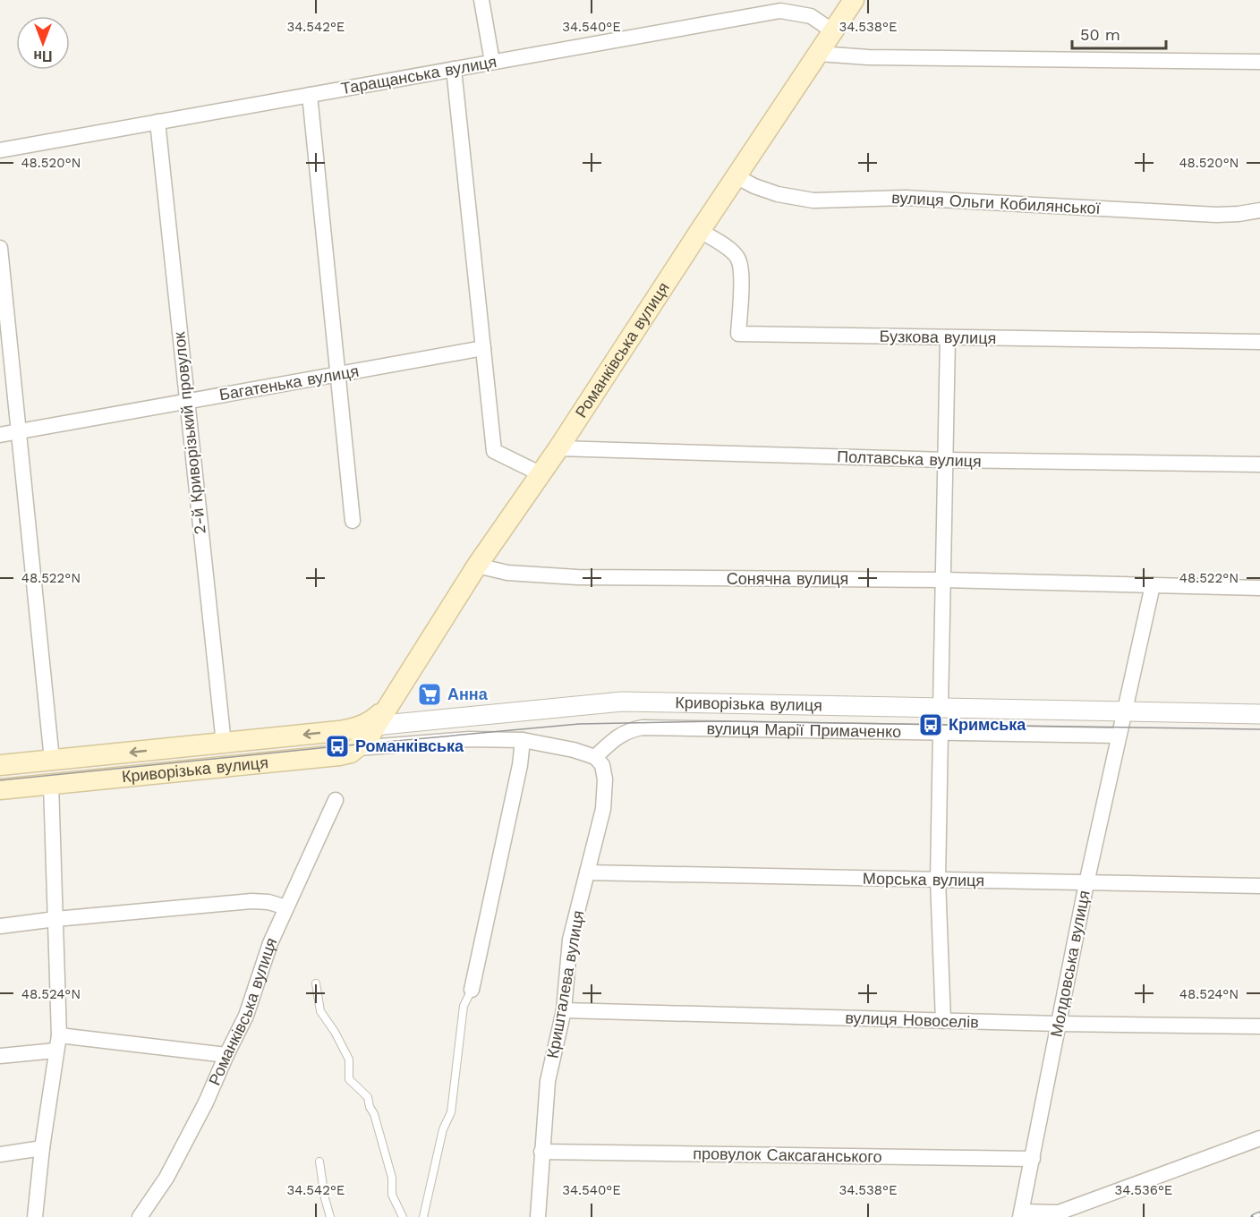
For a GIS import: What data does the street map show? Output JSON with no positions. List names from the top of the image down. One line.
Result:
{"streets":{"main road":["Романківська вулиця","Криворізька вулиця"],"street":["Таращанська вулиця","вулиця Ольги Кобилянської","Бузкова вулиця","Багатенька вулиця","2-й Криворізький провулок","Полтавська вулиця","Сонячна вулиця","вулиця Марії Примаченко","Морська вулиця","Молдовська вулиця","Кришталева вулиця","вулиця Новоселів","провулок Саксаганського"]},"crossings":[["Таращанська вулиця","Романківська вулиця"],["Таращанська вулиця","2-й Криворізький провулок"],["вулиця Ольги Кобилянської","Романківська вулиця"],["Бузкова вулиця","Романківська вулиця"],["Романківська вулиця","Полтавська вулиця"],["Романківська вулиця","Сонячна вулиця"],["Романківська вулиця","Криворізька вулиця"],["Багатенька вулиця","2-й Криворізький провулок"],["2-й Криворізький провулок","Криворізька вулиця"],["Сонячна вулиця","Молдовська вулиця"],["Криворізька вулиця","Молдовська вулиця"],["вулиця Марії Примаченко","Молдовська вулиця"],["вулиця Марії Примаченко","Кришталева вулиця"],["Морська вулиця","Молдовська вулиця"],["Морська вулиця","Кришталева вулиця"],["Молдовська вулиця","вулиця Новоселів"],["Молдовська вулиця","провулок Саксаганського"],["Кришталева вулиця","вулиця Новоселів"],["Кришталева вулиця","провулок Саксаганського"]],"places":{"supermarket":["Анна"],"bus stop":["Кримська","Романківська"]},"scale_bar":"50 m","north":"bottom","coordinates":["34.542°E","34.540°E","34.538°E","48.520°N","48.522°N","48.524°N","34.536°E"]}
